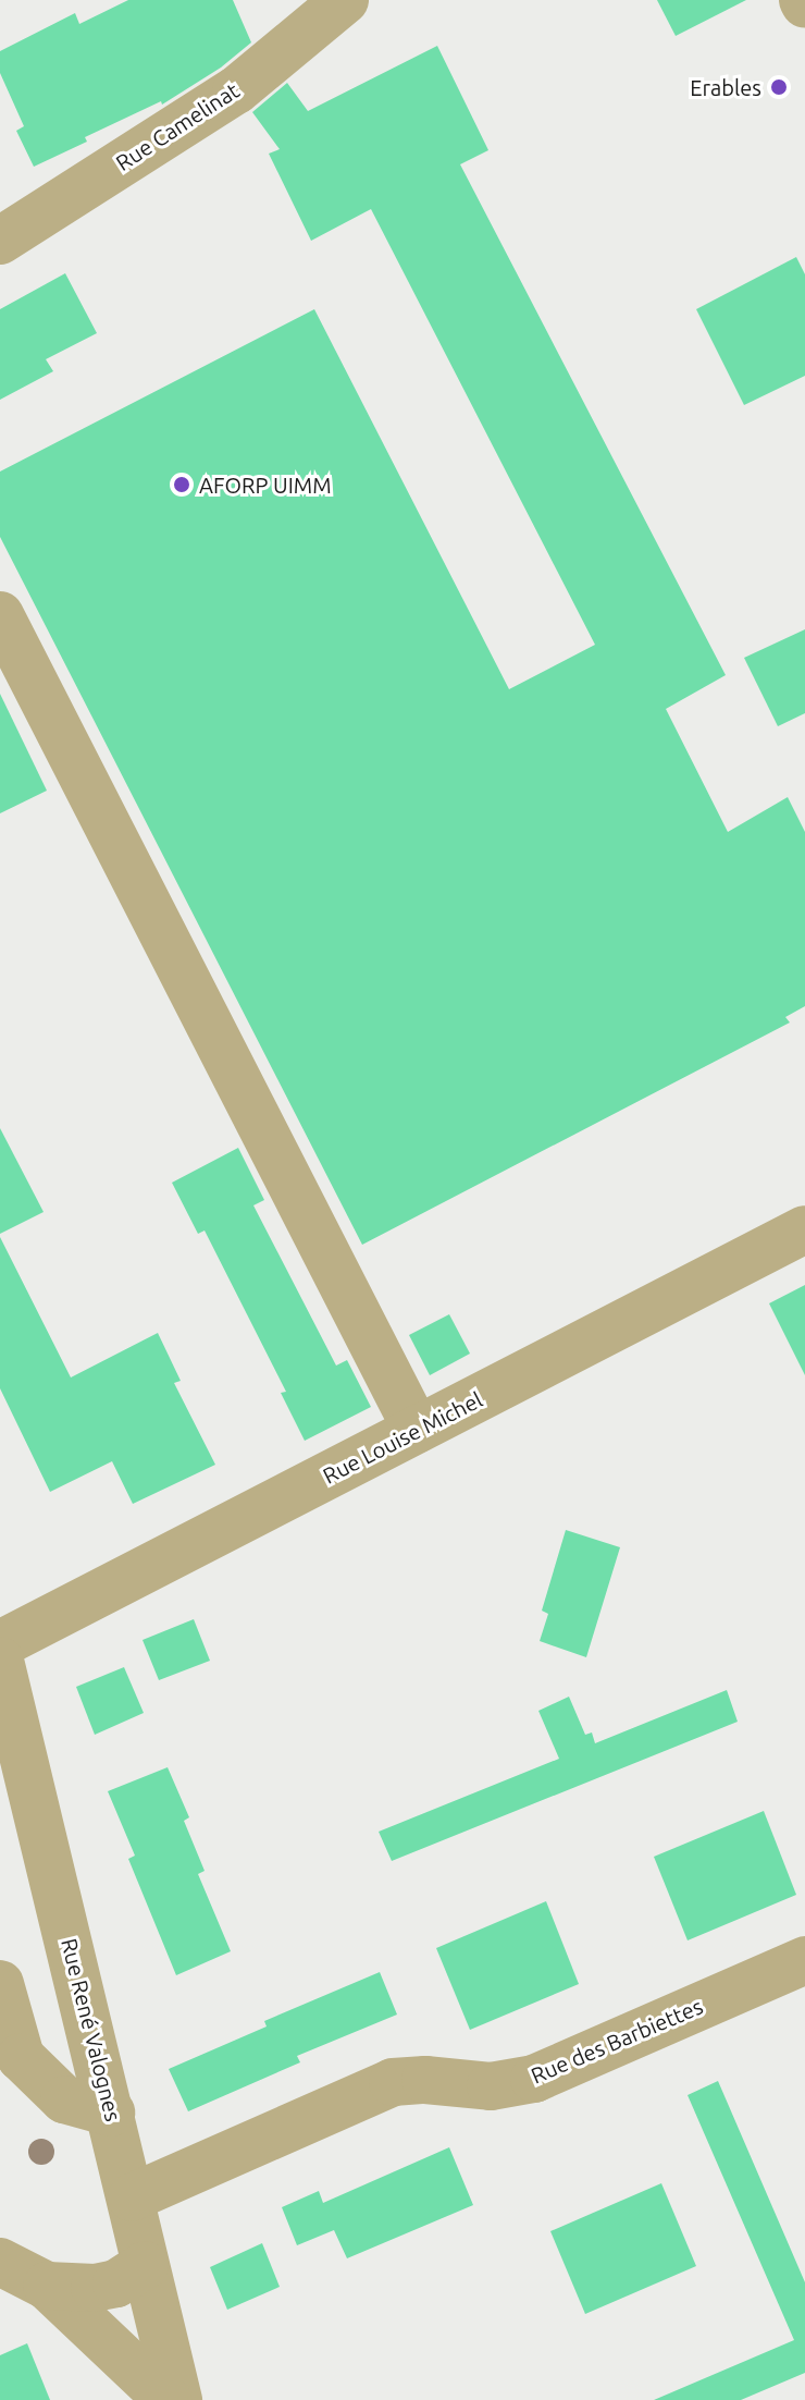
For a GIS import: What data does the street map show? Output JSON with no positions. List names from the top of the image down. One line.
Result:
{"streets":{"street":["Rue Camelinat","Rue Louise Michel","Rue René Valognes","Rue des Barbiettes"]},"crossings":[["Rue René Valognes","Rue des Barbiettes"]],"places":["Erables","AFORP UIMM"]}
